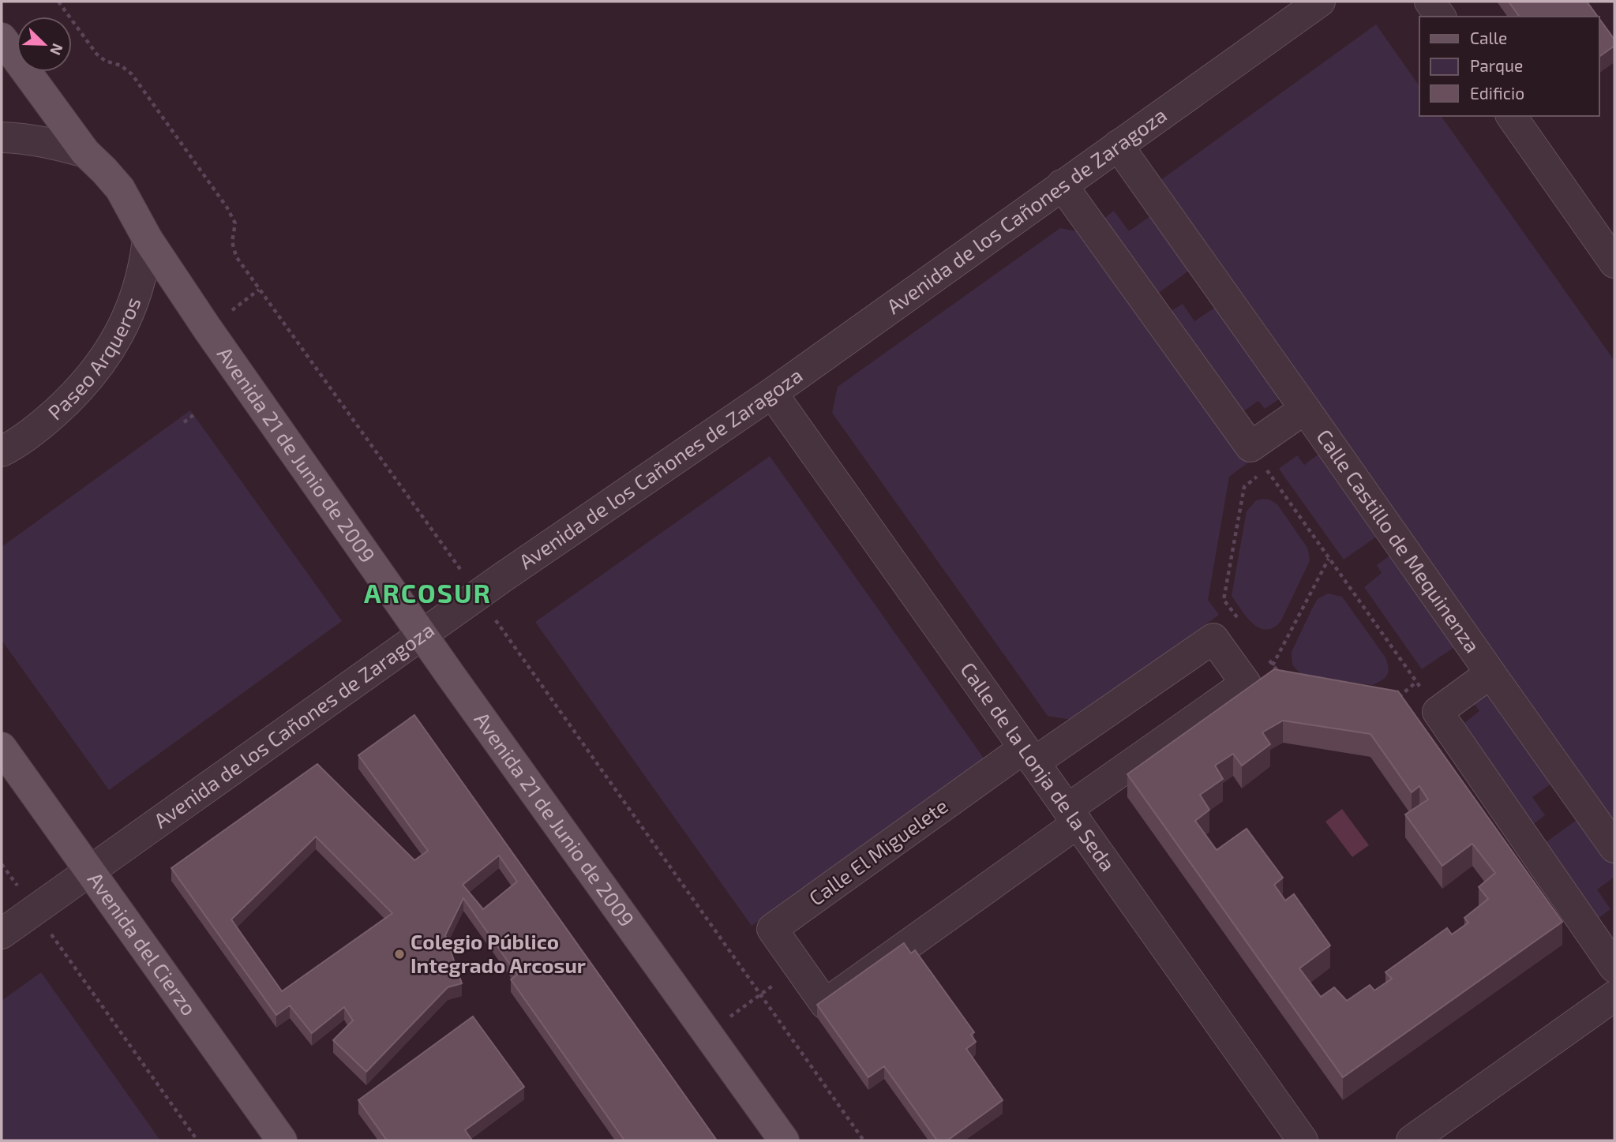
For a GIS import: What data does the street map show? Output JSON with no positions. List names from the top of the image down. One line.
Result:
{"streets":{"main road":["Avenida 21 de Junio de 2009","Avenida del Cierzo"],"street":["Avenida de los Cañones de Zaragoza","Paseo Arqueros","Calle Castillo de Mequinenza","Calle de la Lonja de la Seda","Calle El Miguelete"]},"crossings":[["Avenida de los Cañones de Zaragoza","Avenida 21 de Junio de 2009"],["Avenida de los Cañones de Zaragoza","Calle Castillo de Mequinenza"],["Avenida de los Cañones de Zaragoza","Calle de la Lonja de la Seda"],["Avenida de los Cañones de Zaragoza","Avenida del Cierzo"],["Paseo Arqueros","Avenida 21 de Junio de 2009"],["Calle de la Lonja de la Seda","Calle El Miguelete"]],"districts":["ARCOSUR"],"places":["Colegio Público Integrado Arcosur"],"legend":["Calle","Parque","Edificio"],"north":"bottom right"}
